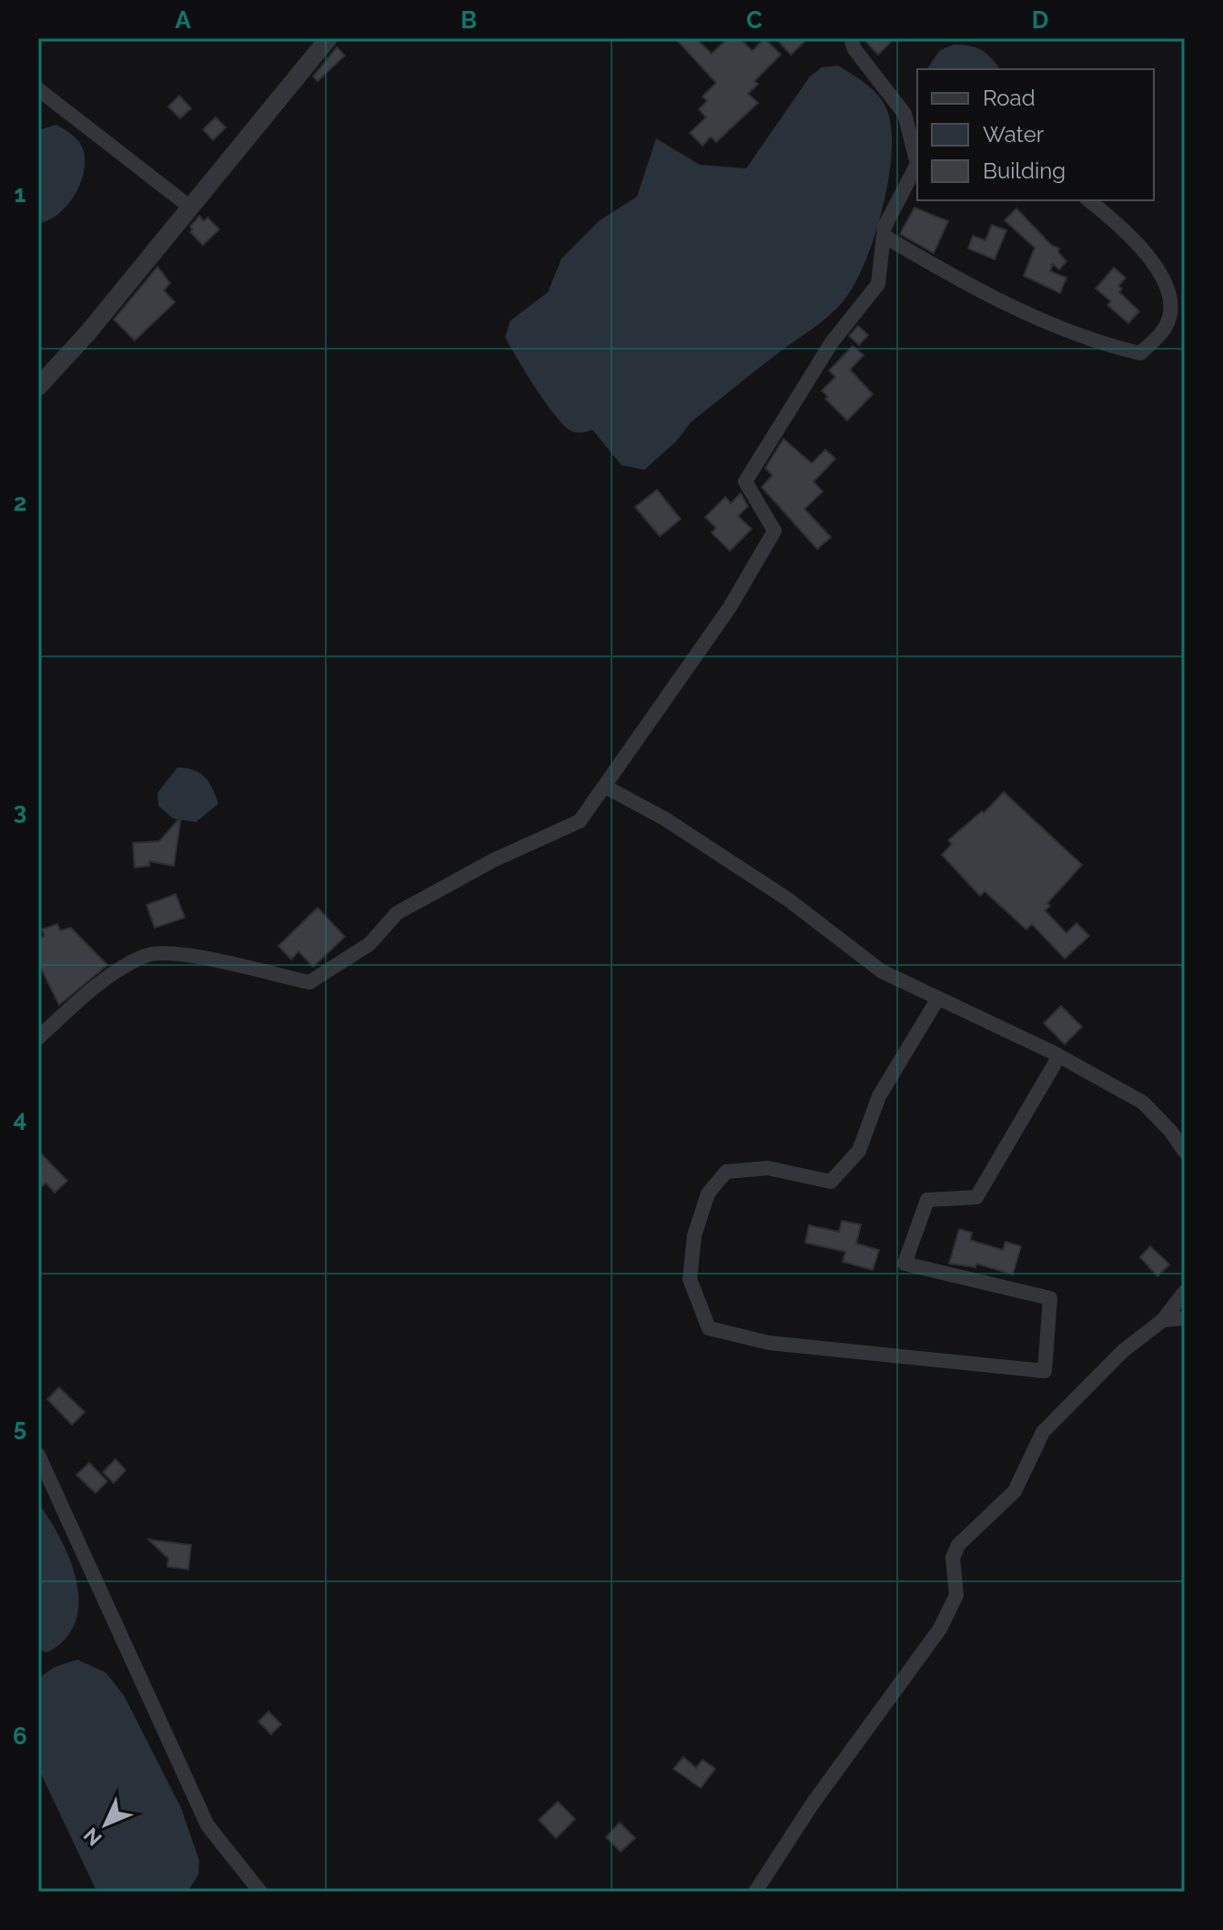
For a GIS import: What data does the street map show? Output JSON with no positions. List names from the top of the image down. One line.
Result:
{"legend":["Road","Water","Building"],"north":"bottom left","grid":{"columns":["A","B","C","D"],"rows":["1","2","3","4","5","6"]}}
